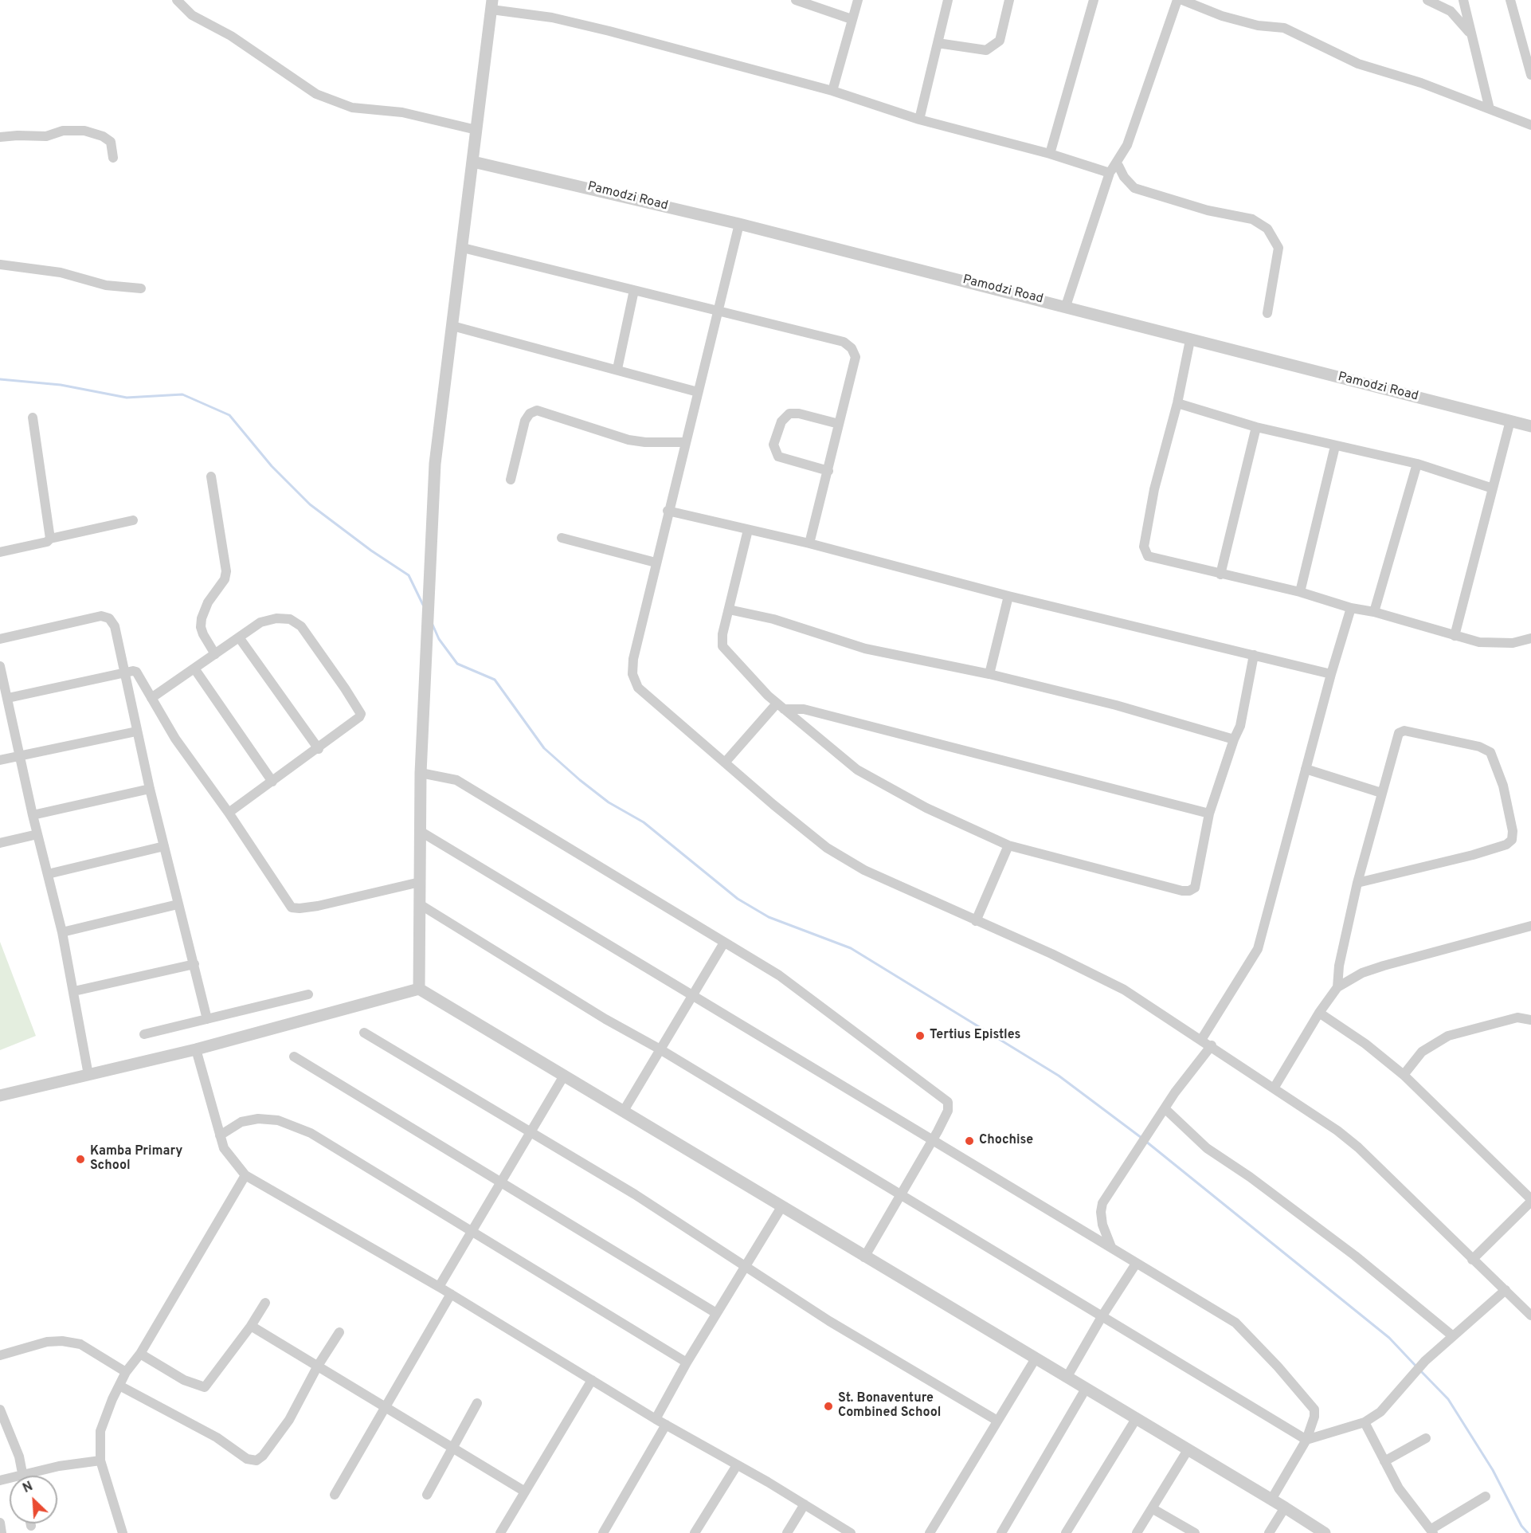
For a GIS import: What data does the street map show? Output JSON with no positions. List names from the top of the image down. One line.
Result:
{"streets":{"street":["Pamodzi Road"]},"places":["Tertius Epistles","Chochise","Kamba Primary School","St. Bonaventure Combined School"],"north":"top left"}
